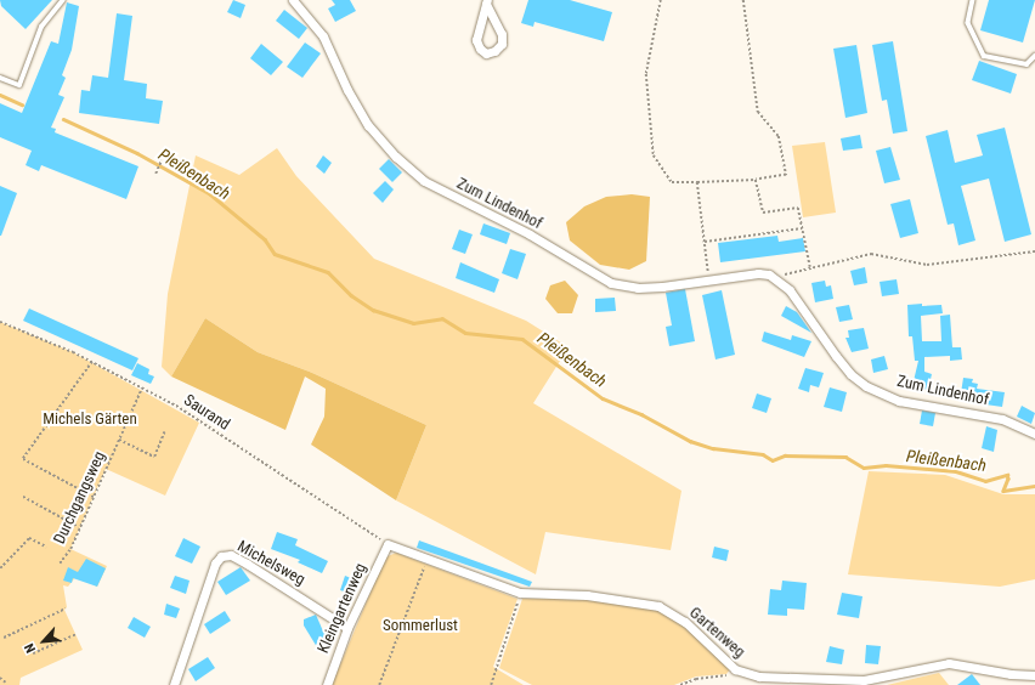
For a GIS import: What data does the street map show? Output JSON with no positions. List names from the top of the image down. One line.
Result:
{"streets":{"street":["Zum Lindenhof","Michelsweg","Kleingartenweg","Gartenweg"],"path":["Saurand","Durchgangsweg"]},"crossings":[["Saurand","Durchgangsweg"],["Saurand","Kleingartenweg"],["Saurand","Gartenweg"],["Michelsweg","Kleingartenweg"],["Kleingartenweg","Gartenweg"]],"water":["Pleißenbach"],"parks":["Michels Gärten","Sommerlust"],"north":"bottom left"}
